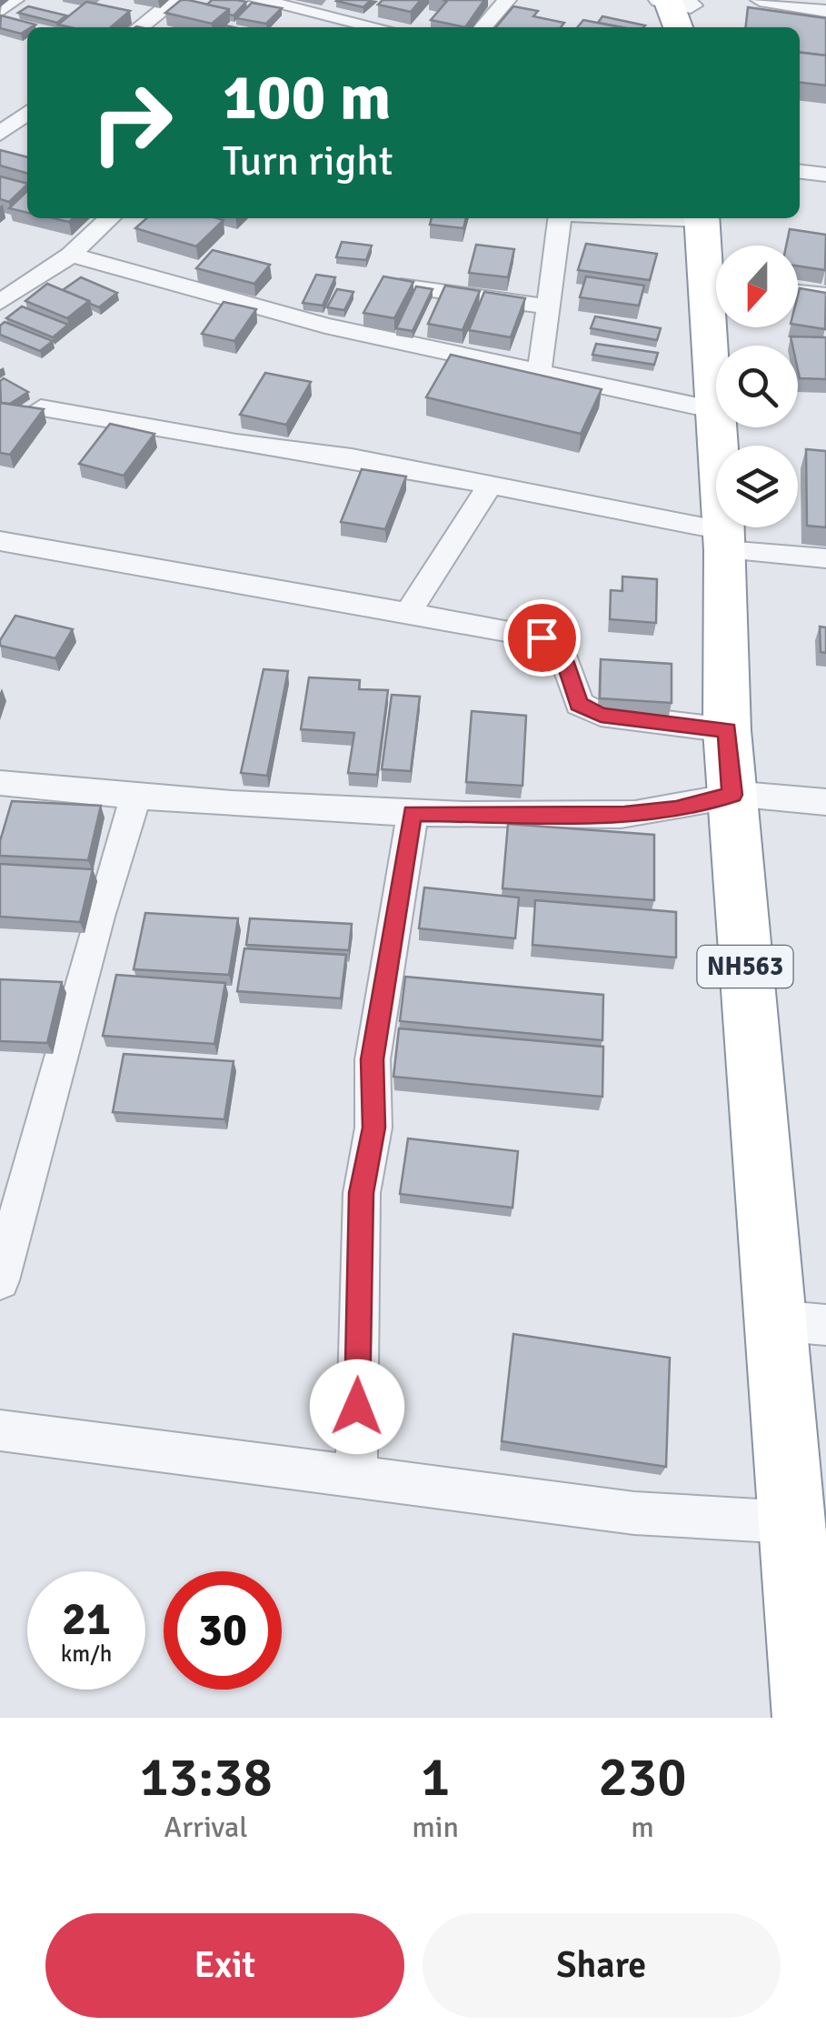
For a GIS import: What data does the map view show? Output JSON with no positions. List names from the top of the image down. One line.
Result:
{"streets":{"highway":["NH563"]},"north":"bottom","page":{"turn":["100 m","Turn right"],"speed":"21 km/h","limit":"30","eta":["13:38","Arrival","1","min","230","m"],"buttons":["Exit","Share"]}}
